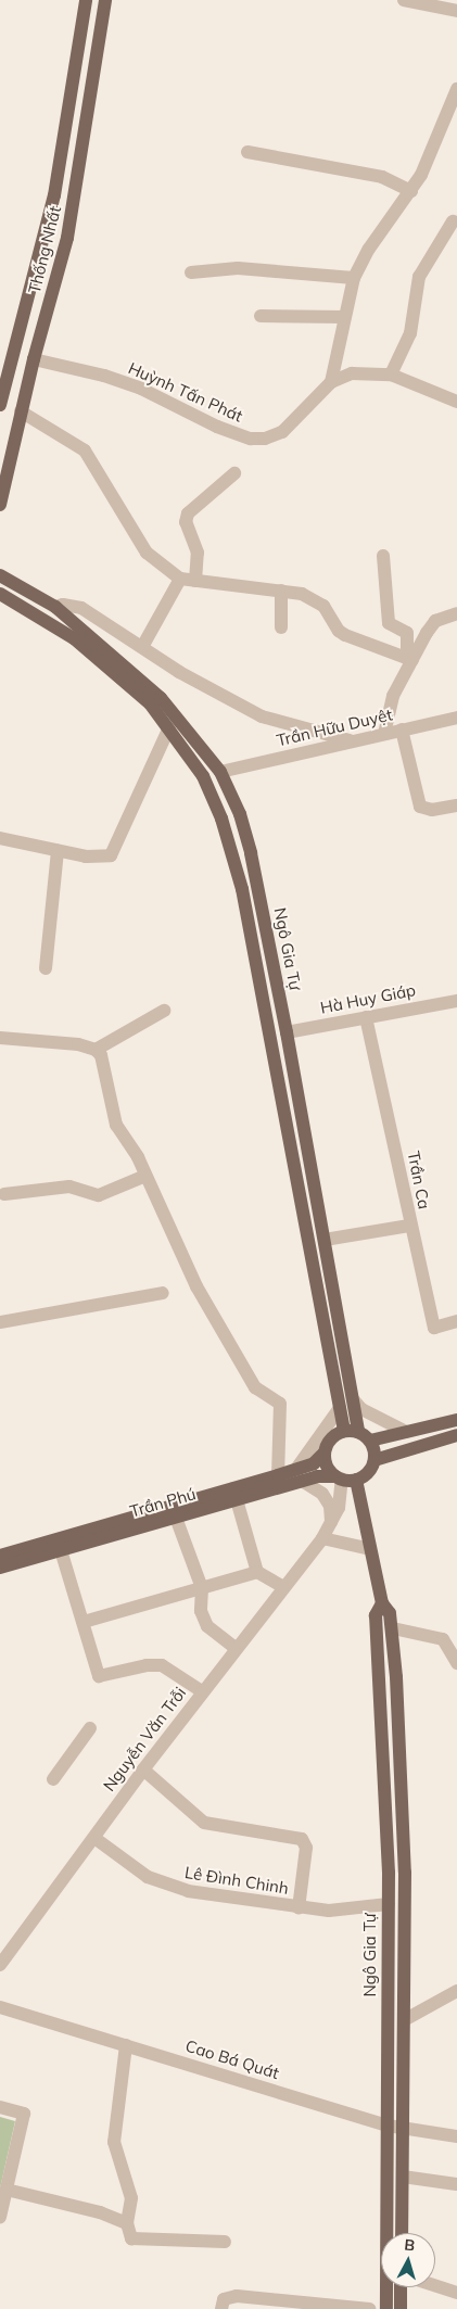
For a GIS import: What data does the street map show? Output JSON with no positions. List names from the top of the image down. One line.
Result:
{"streets":{"main road":["Thống Nhất","Ngô Gia Tự","Trần Phú"],"street":["Huỳnh Tấn Phát","Trần Hữu Duyệt","Hà Huy Giáp","Trần Ca","Nguyễn Văn Trỗi","Lê Đình Chinh","Cao Bá Quát"]},"crossings":[["Thống Nhất","Huỳnh Tấn Phát"],["Trần Hữu Duyệt","Ngô Gia Tự"],["Ngô Gia Tự","Hà Huy Giáp"],["Ngô Gia Tự","Trần Phú"],["Ngô Gia Tự","Nguyễn Văn Trỗi"],["Ngô Gia Tự","Lê Đình Chinh"],["Ngô Gia Tự","Cao Bá Quát"],["Hà Huy Giáp","Trần Ca"],["Trần Phú","Nguyễn Văn Trỗi"],["Nguyễn Văn Trỗi","Lê Đình Chinh"]],"north":"top"}
